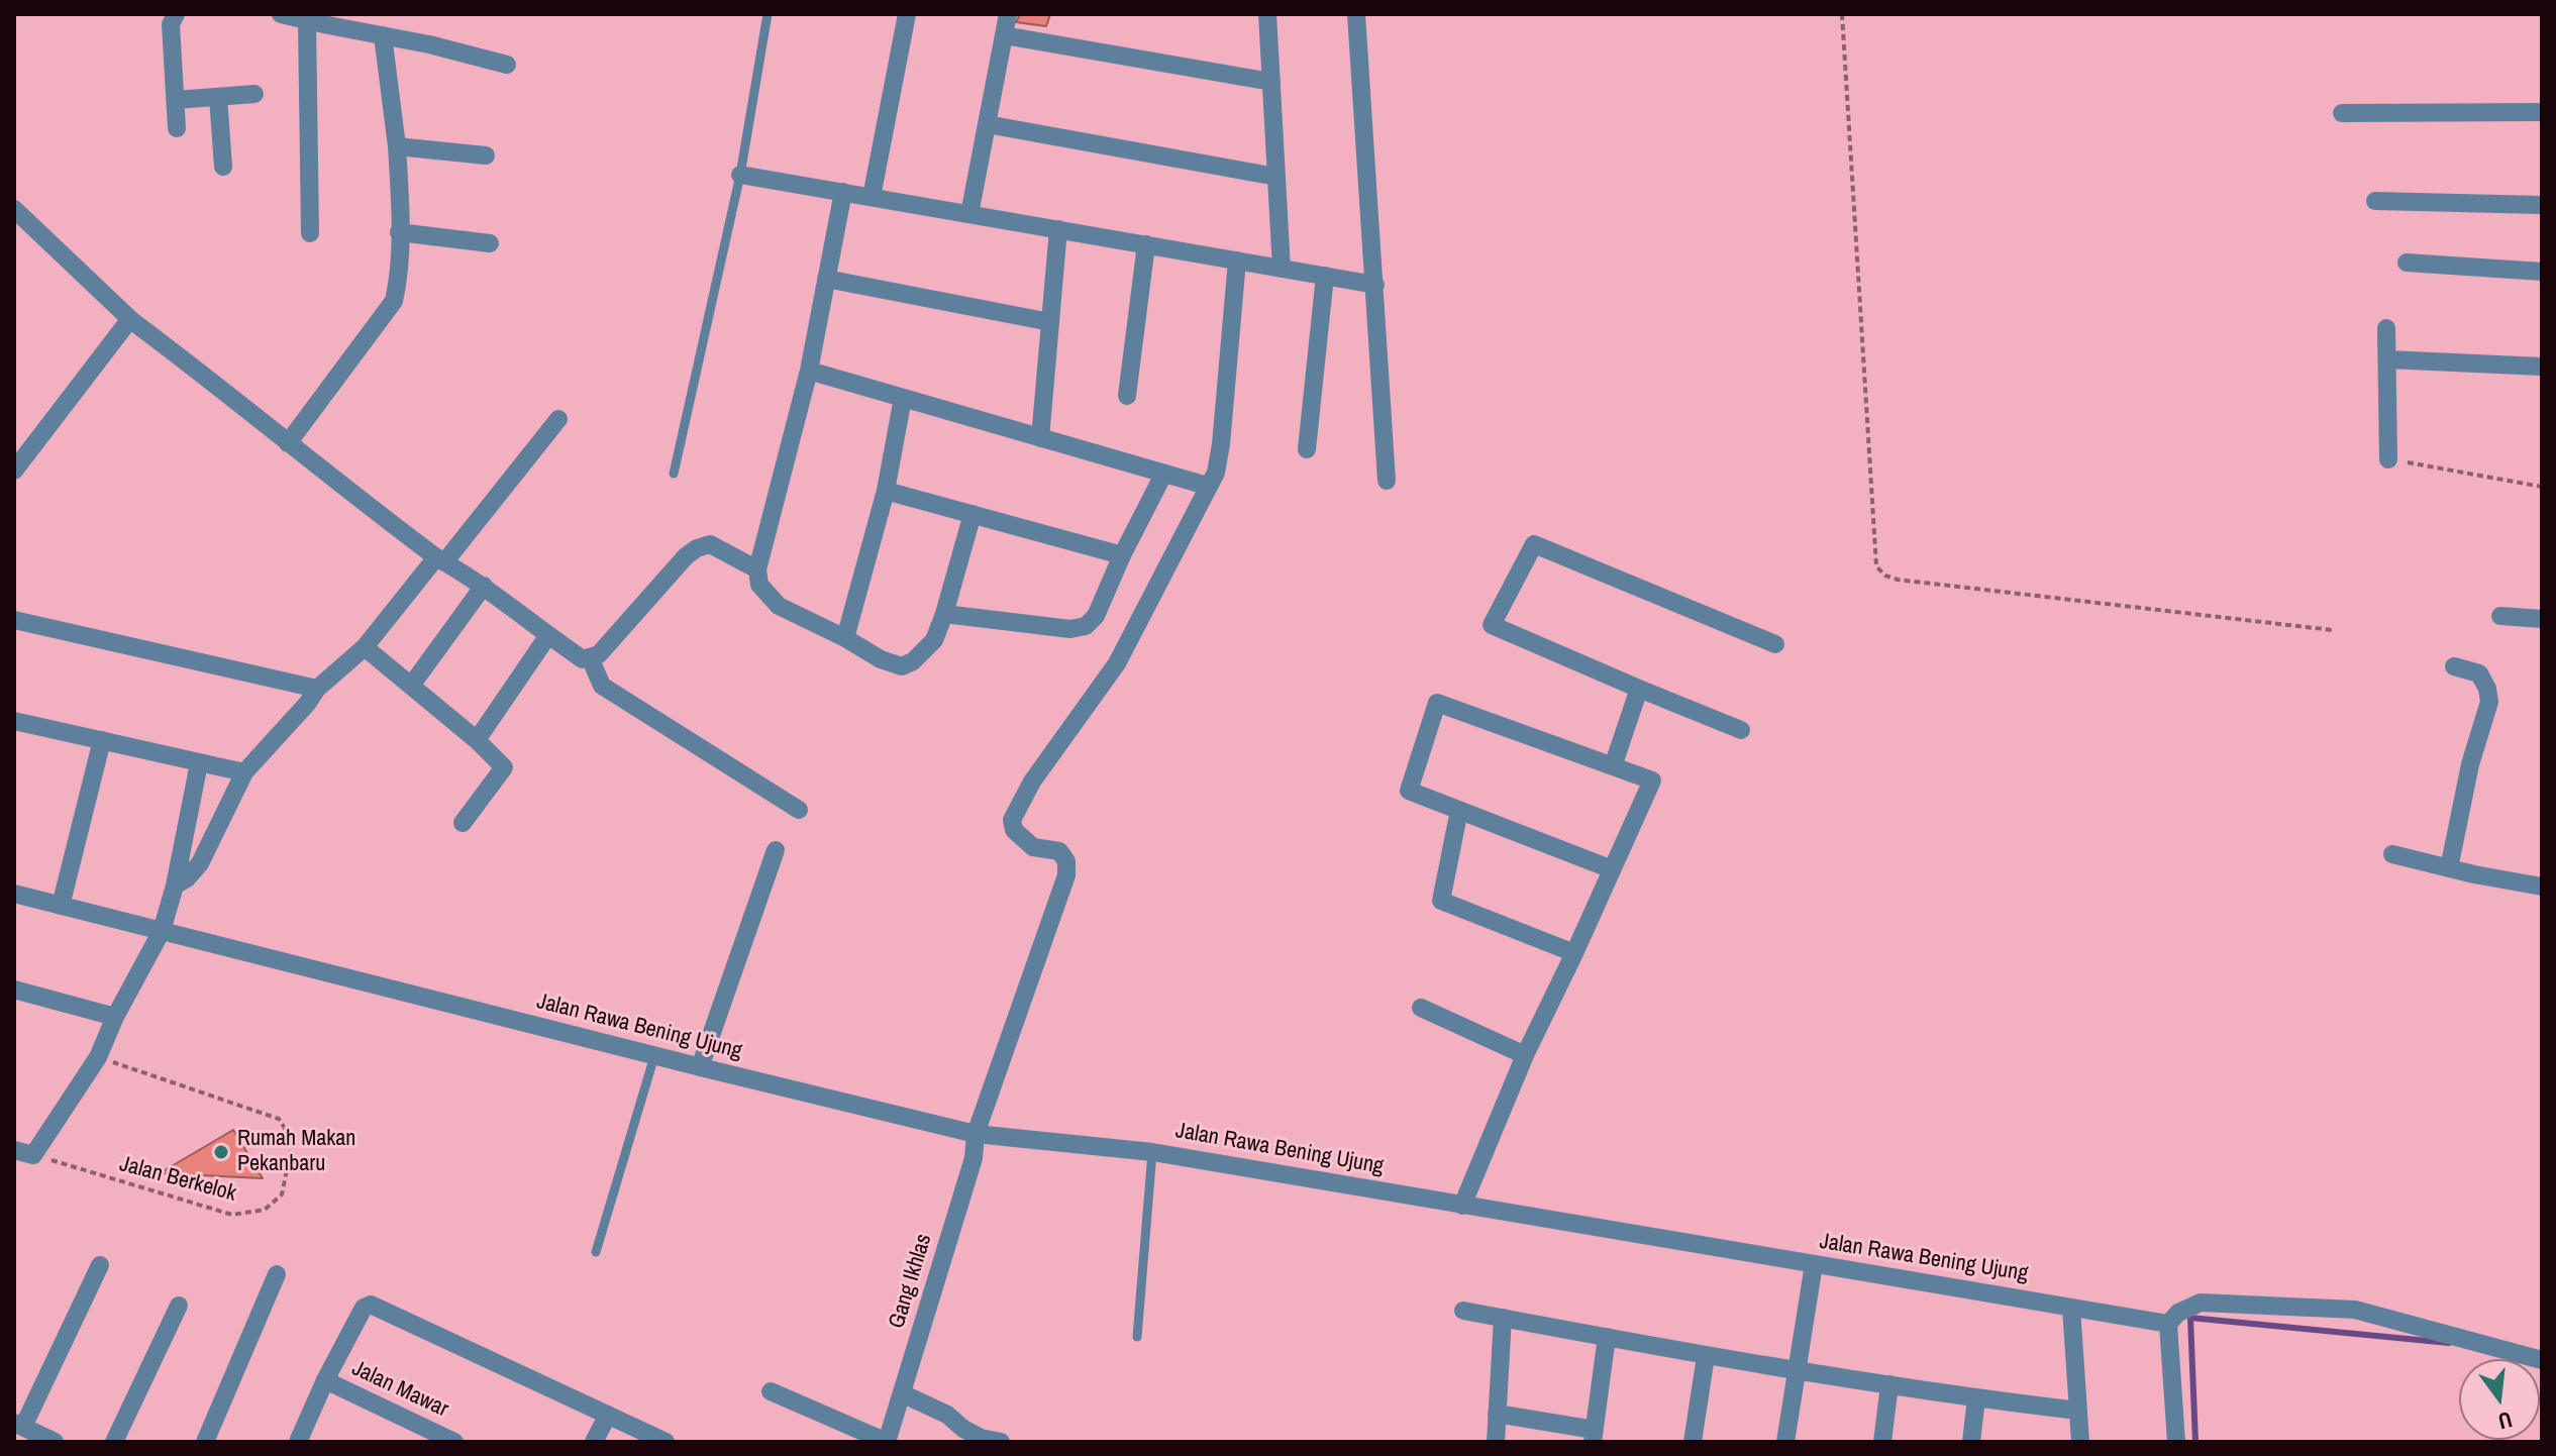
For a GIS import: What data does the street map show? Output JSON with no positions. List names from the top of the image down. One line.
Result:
{"streets":{"street":["Jalan Rawa Bening Ujung","Gang Ikhlas","Jalan Mawar"],"path":["Jalan Berkelok"]},"crossings":[["Jalan Rawa Bening Ujung","Gang Ikhlas"]],"places":["Rumah Makan Pekanbaru"],"north":"bottom"}
